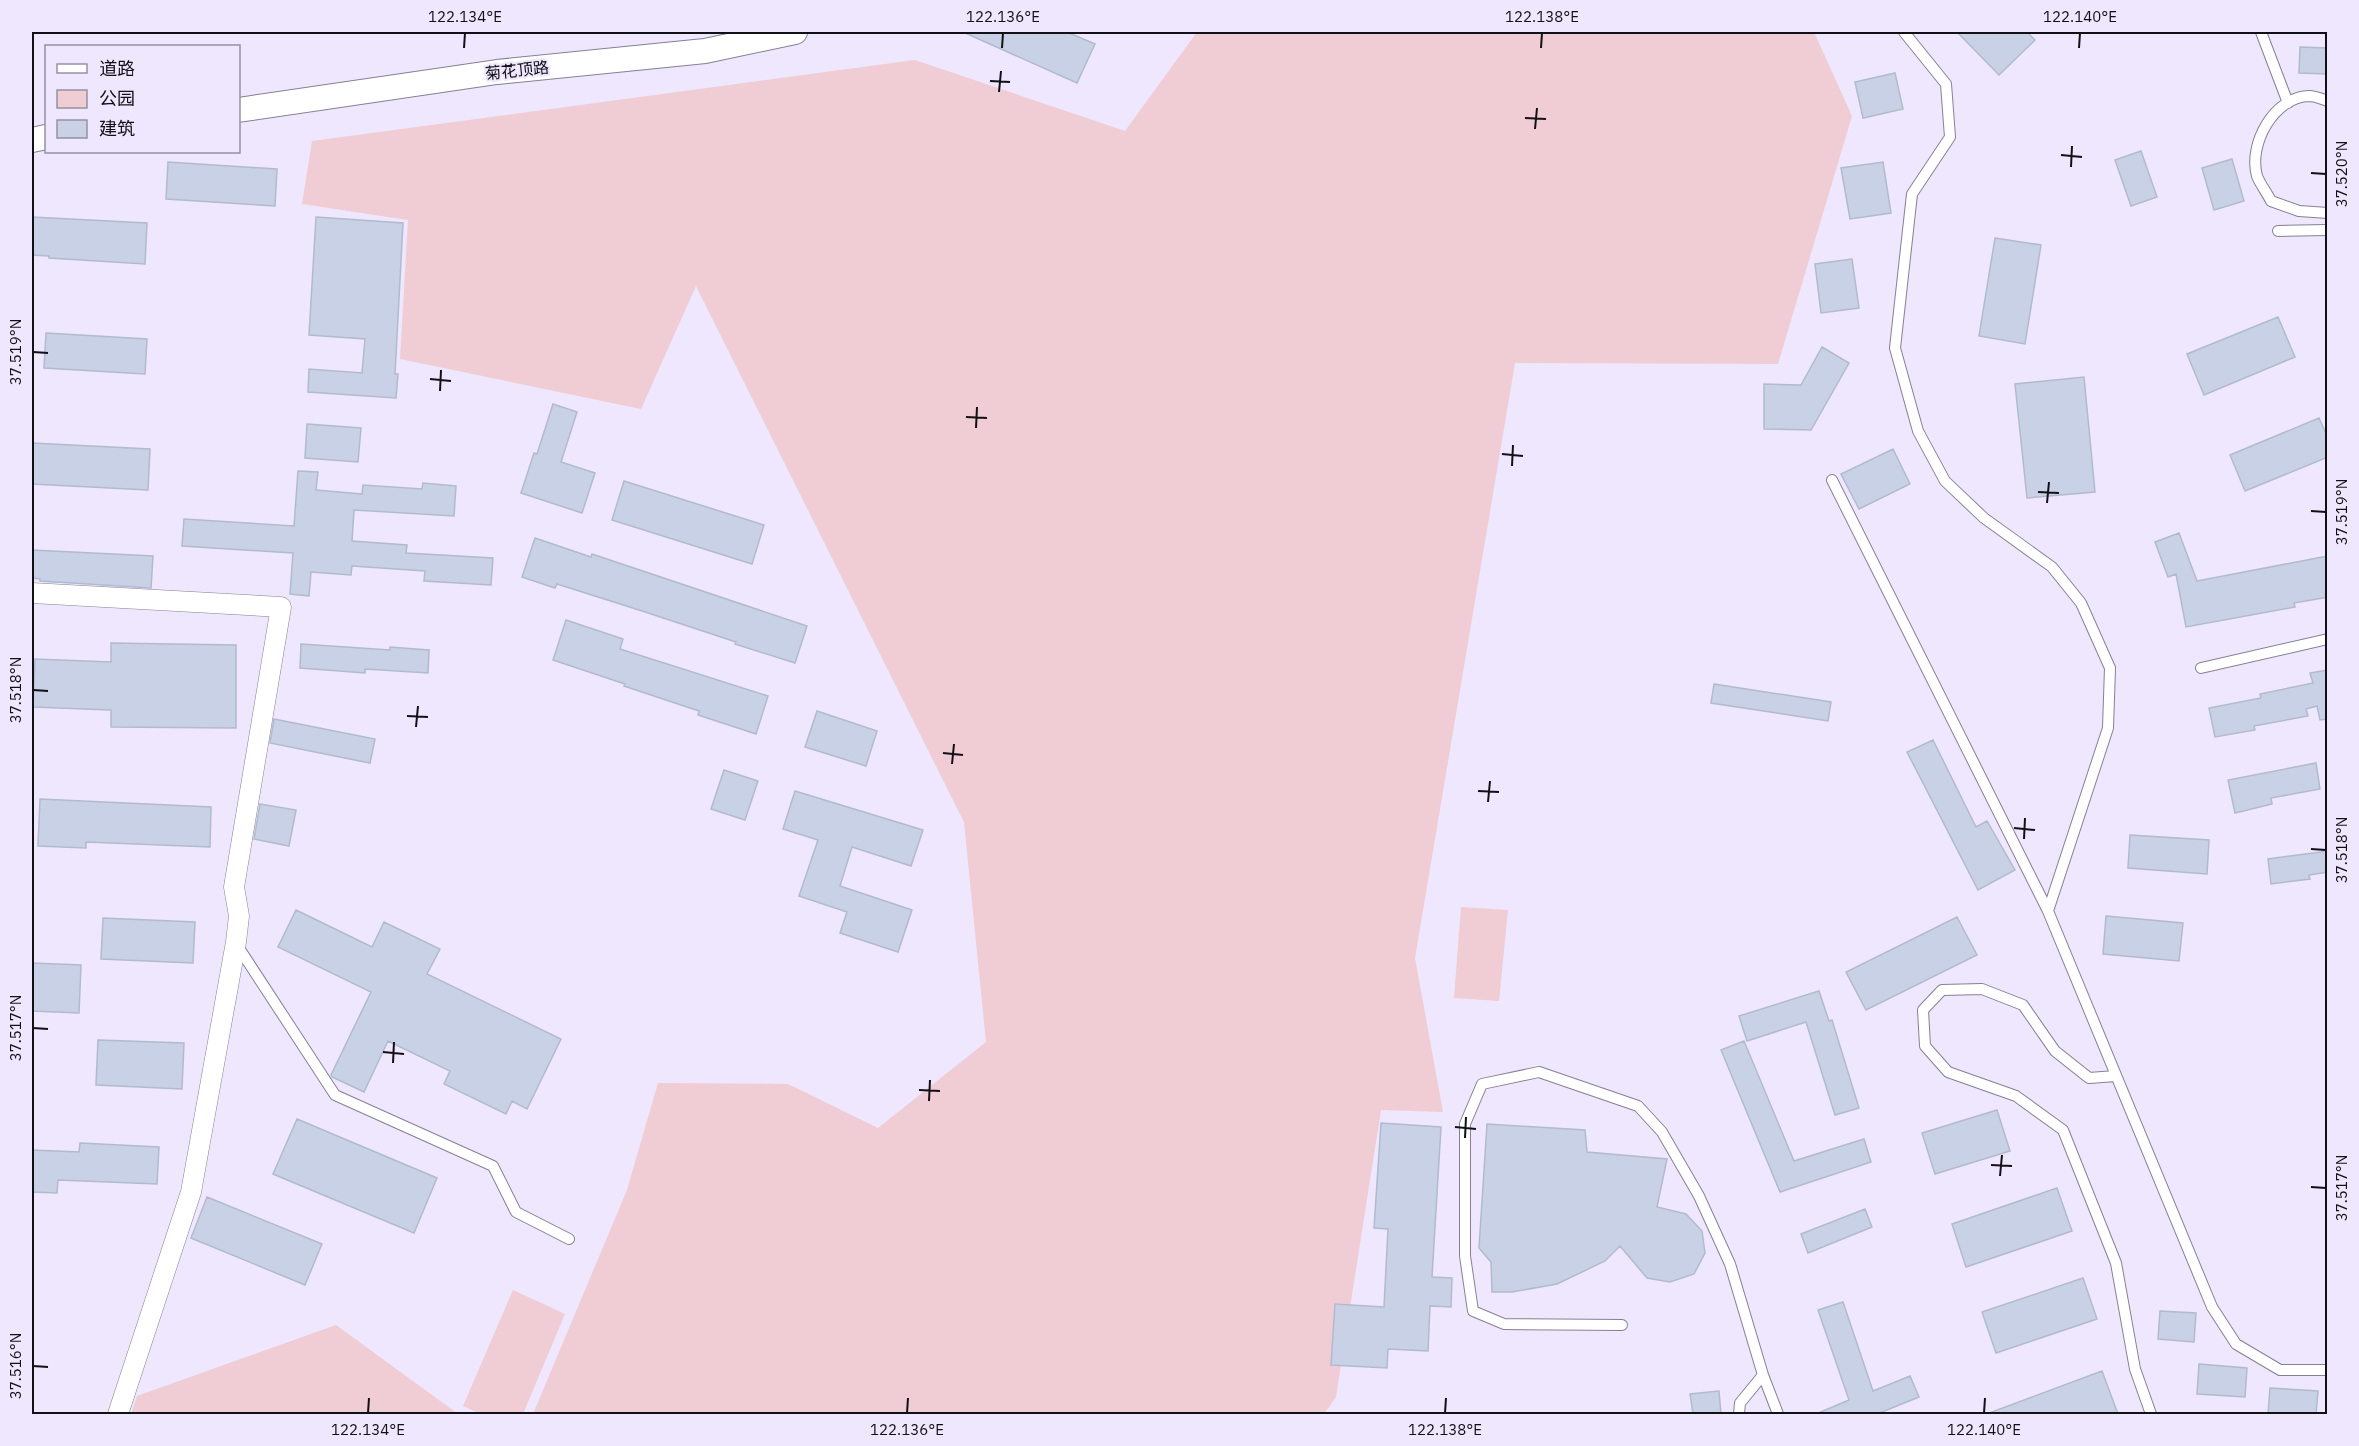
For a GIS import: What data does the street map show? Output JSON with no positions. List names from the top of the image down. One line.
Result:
{"streets":{"street":["菊花顶路"]},"legend":["道路","公园","建筑"],"coordinates":["122.134°E","122.136°E","122.138°E","122.140°E","37.520°N","37.519°N","37.518°N","37.517°N","37.516°N"]}
